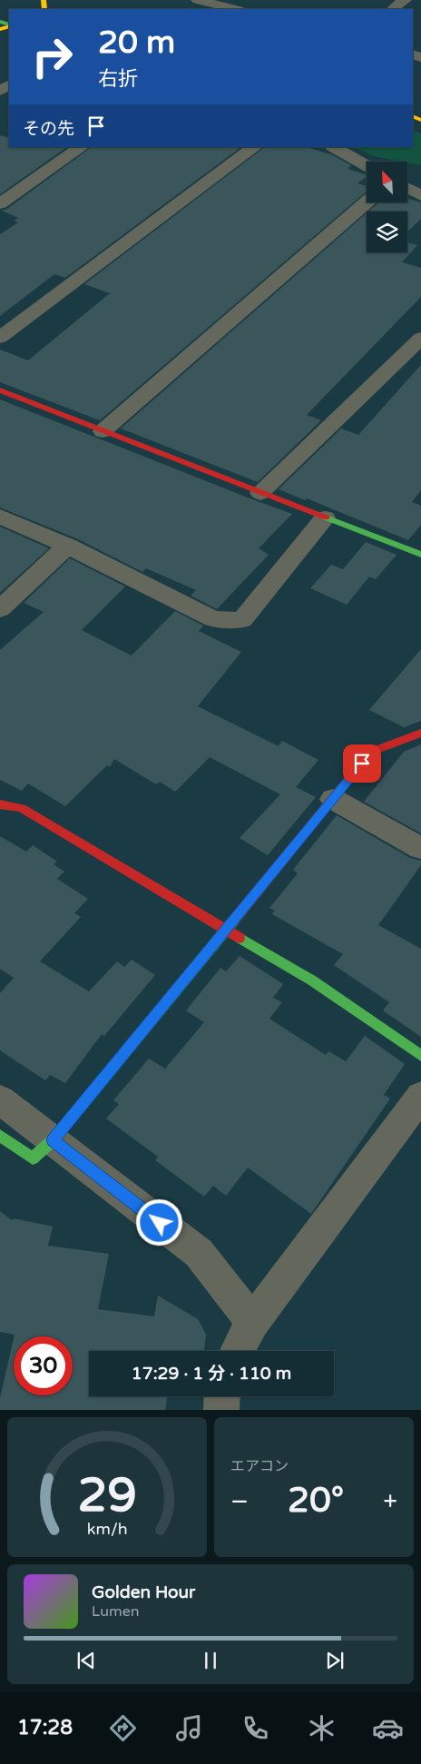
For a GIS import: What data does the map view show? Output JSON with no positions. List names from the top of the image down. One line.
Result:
{"north":"top left","page":{"turn":["20 m","右折"],"then":"その先","limit":"30","trip":"17:29 · 1 分 · 110 m","tile":"エアコン","heat":["−","20°","+"],"song":["Golden Hour","Lumen"],"tabs":"17:28","gauge":["29","km/h"]}}
